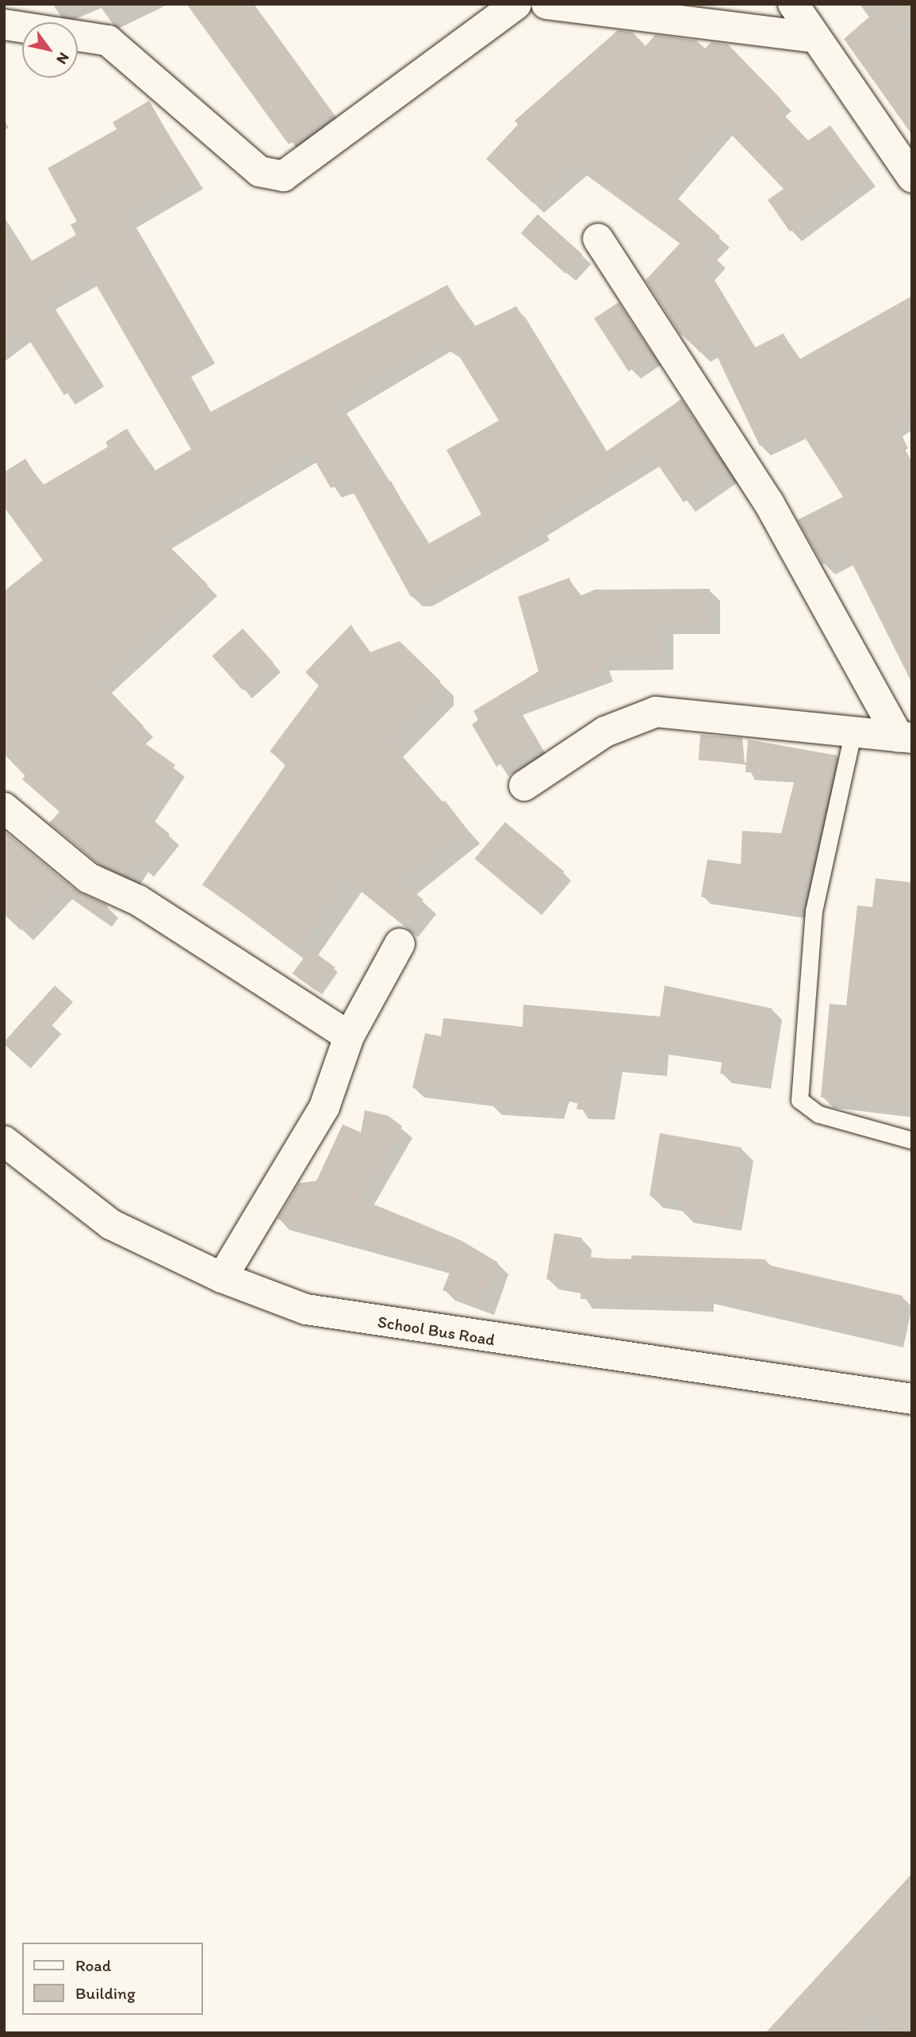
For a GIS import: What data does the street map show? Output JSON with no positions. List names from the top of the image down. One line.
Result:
{"streets":{"street":["School Bus Road"]},"legend":["Road","Building"],"north":"bottom right"}
